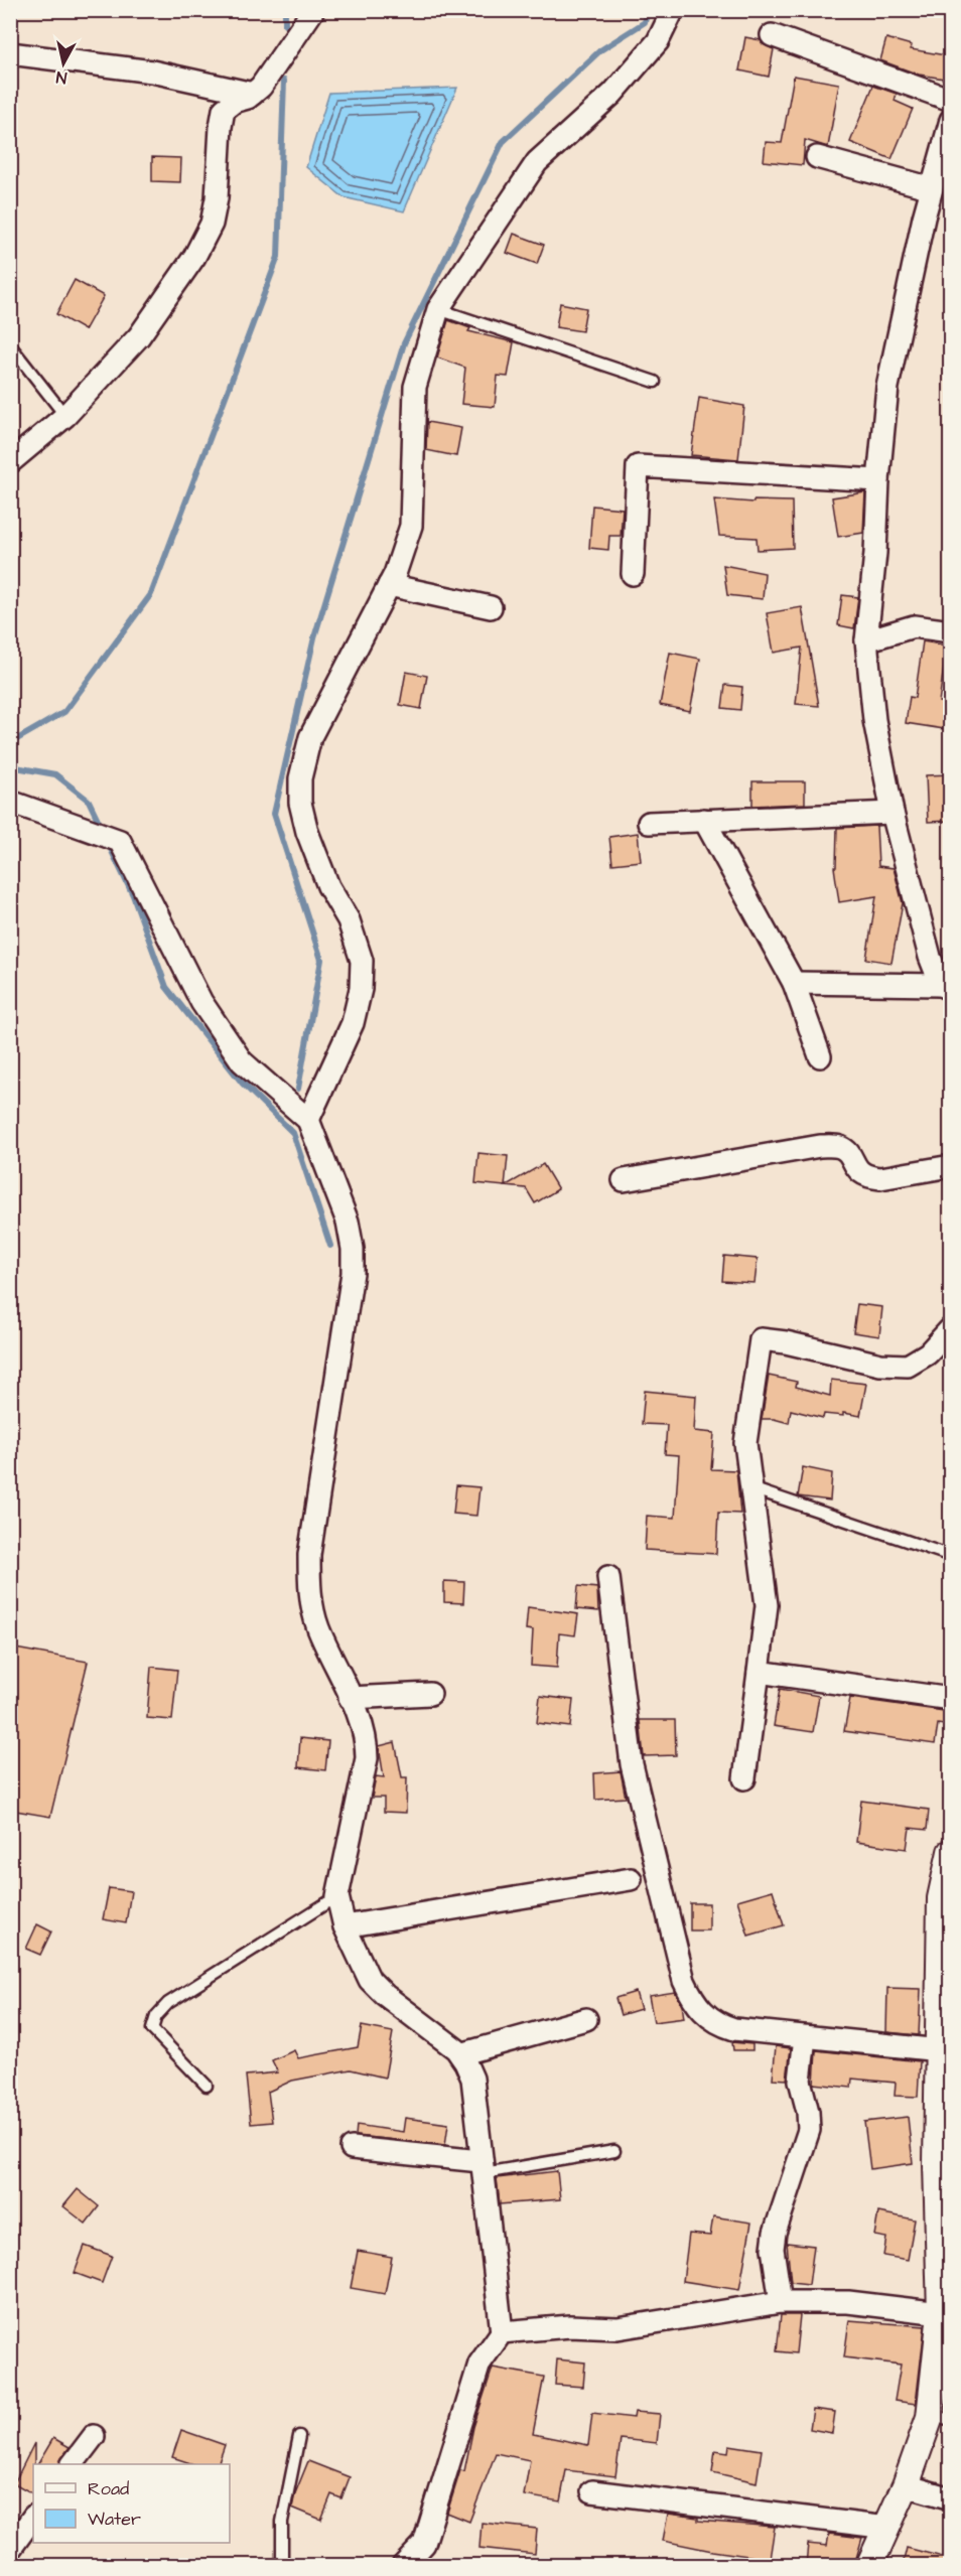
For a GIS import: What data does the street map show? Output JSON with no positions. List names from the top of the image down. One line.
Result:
{"legend":["Road","Water"],"north":"bottom"}
